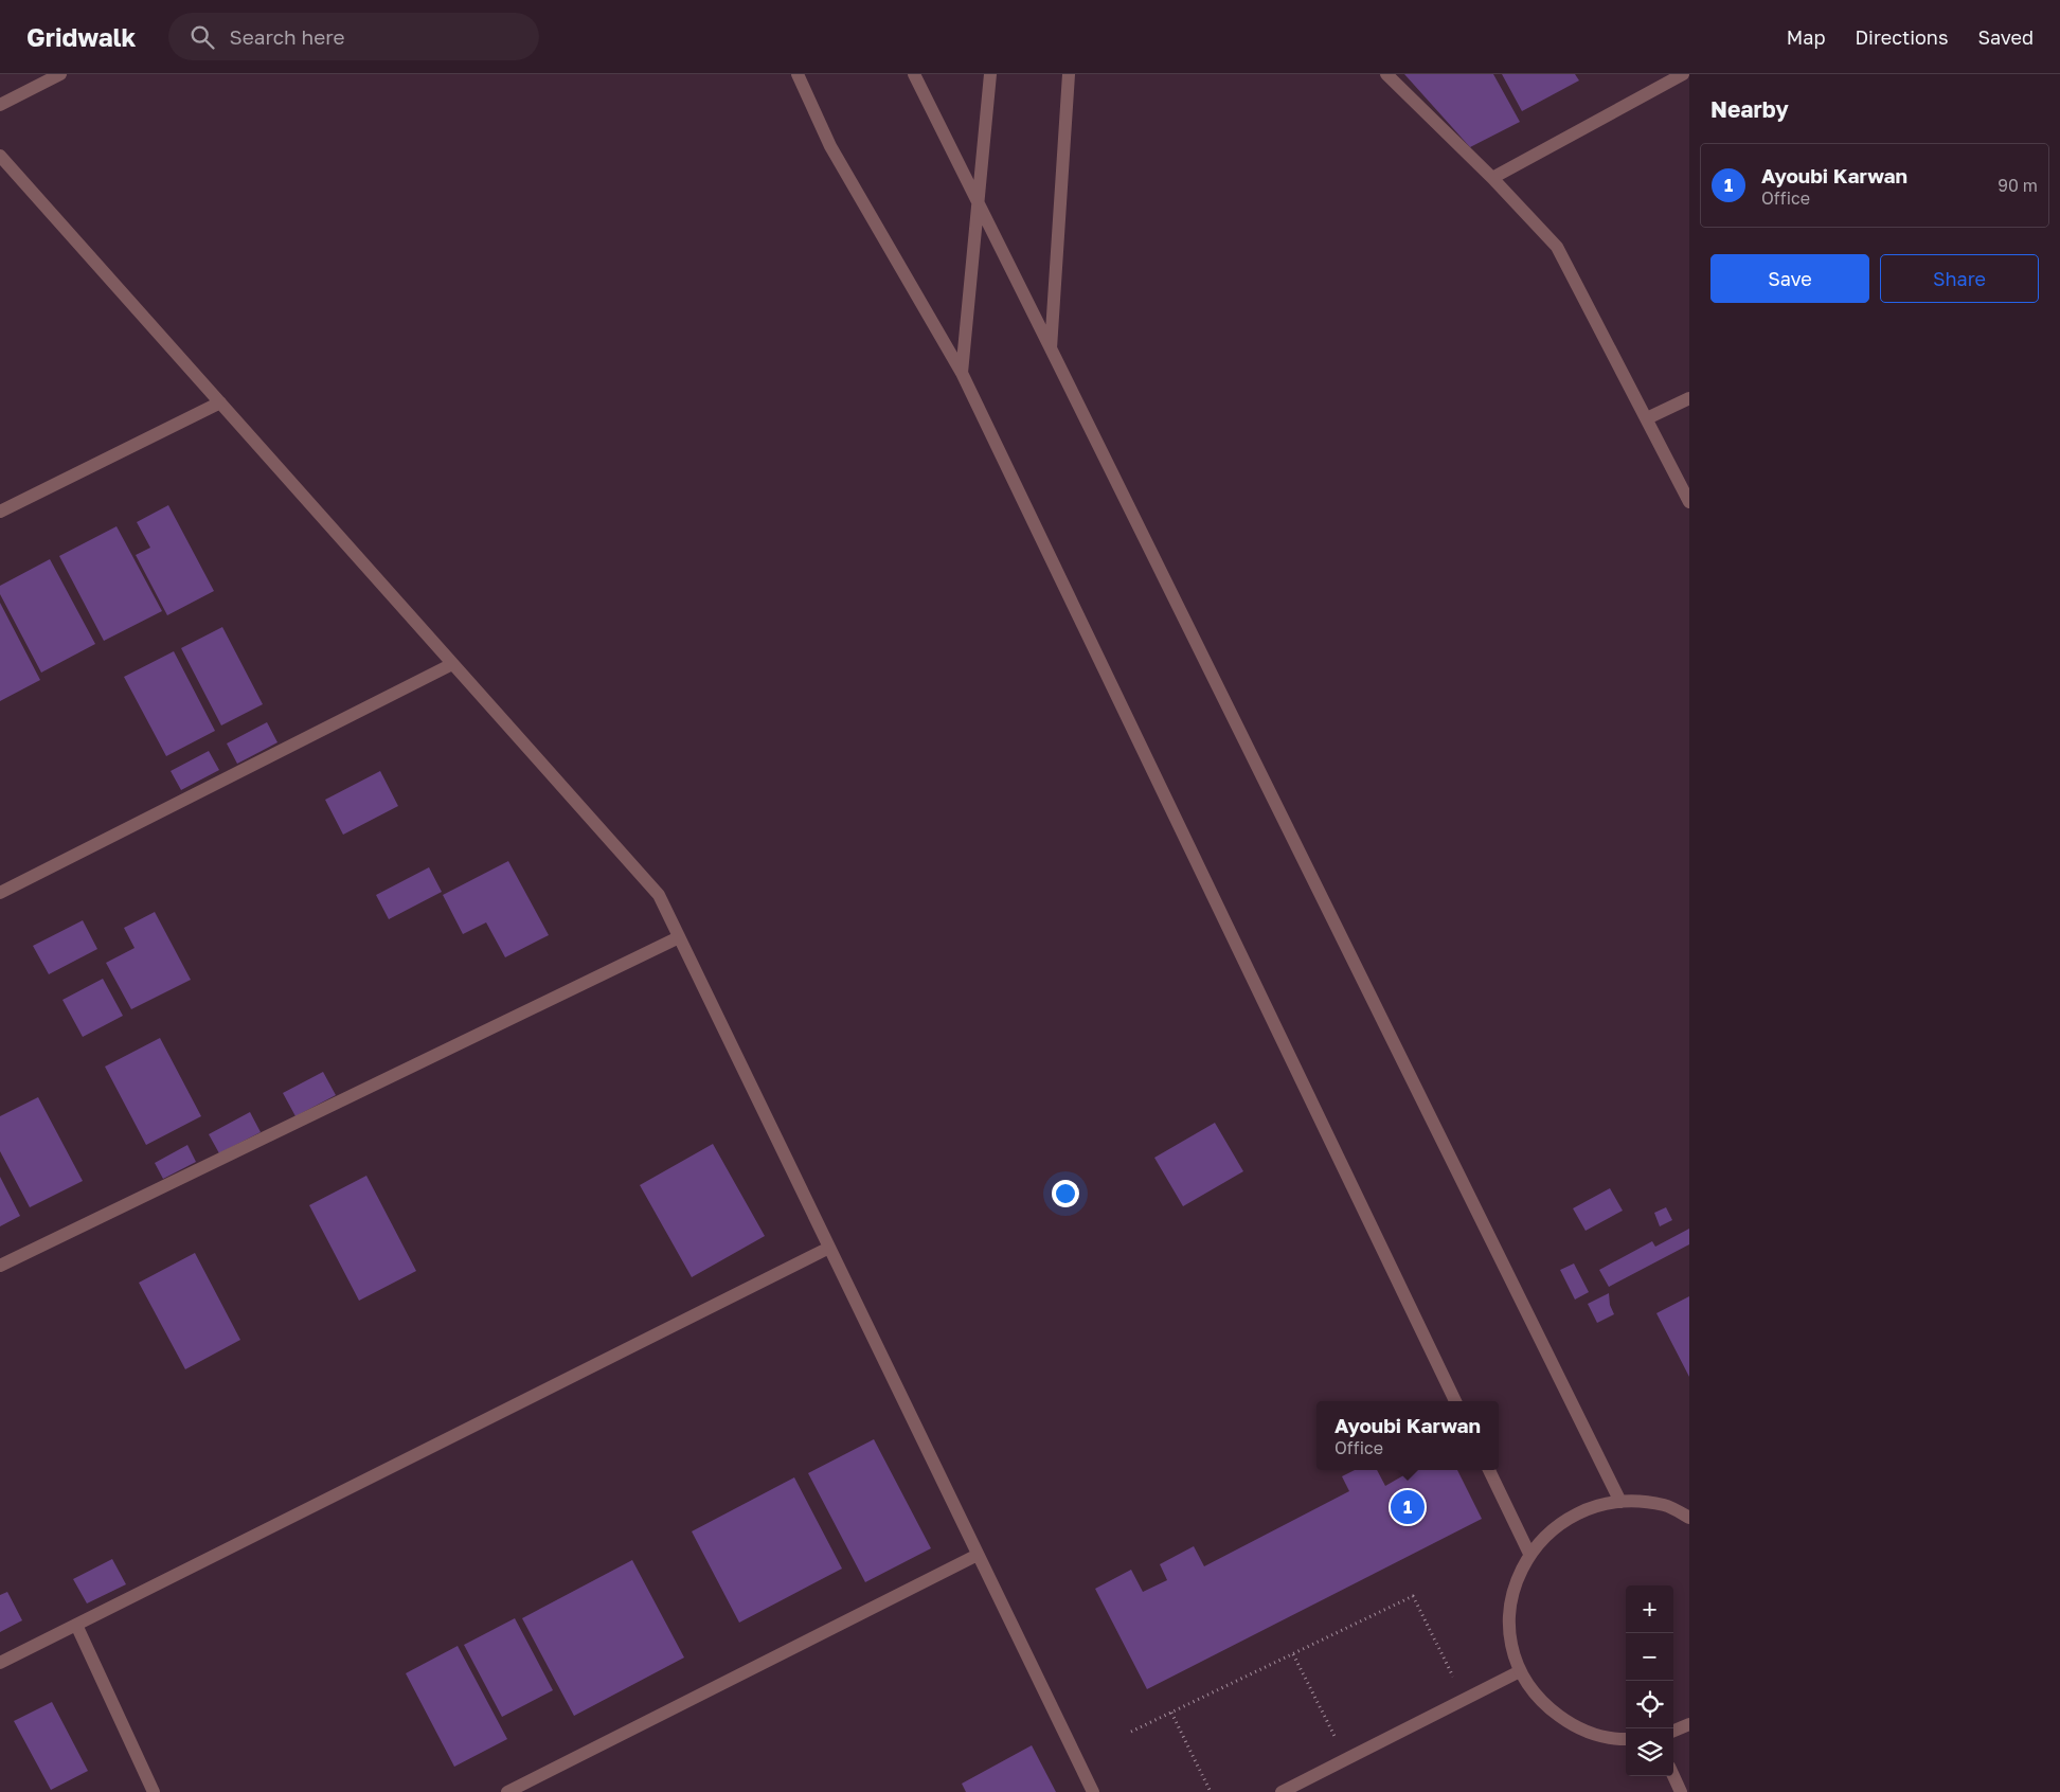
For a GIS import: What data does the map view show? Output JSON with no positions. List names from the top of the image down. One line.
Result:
{"page":{"header":"Gridwalk","search":"Search here","nav":["Map","Directions","Saved"],"heading":"Nearby","list":[{"mark":"1","name":"Ayoubi Karwan","note":"Office","value":"90 m"}],"buttons":["Save","Share"],"popup":["Ayoubi Karwan","Office"],"pins":"1","map_buttons":["+","−"]}}
